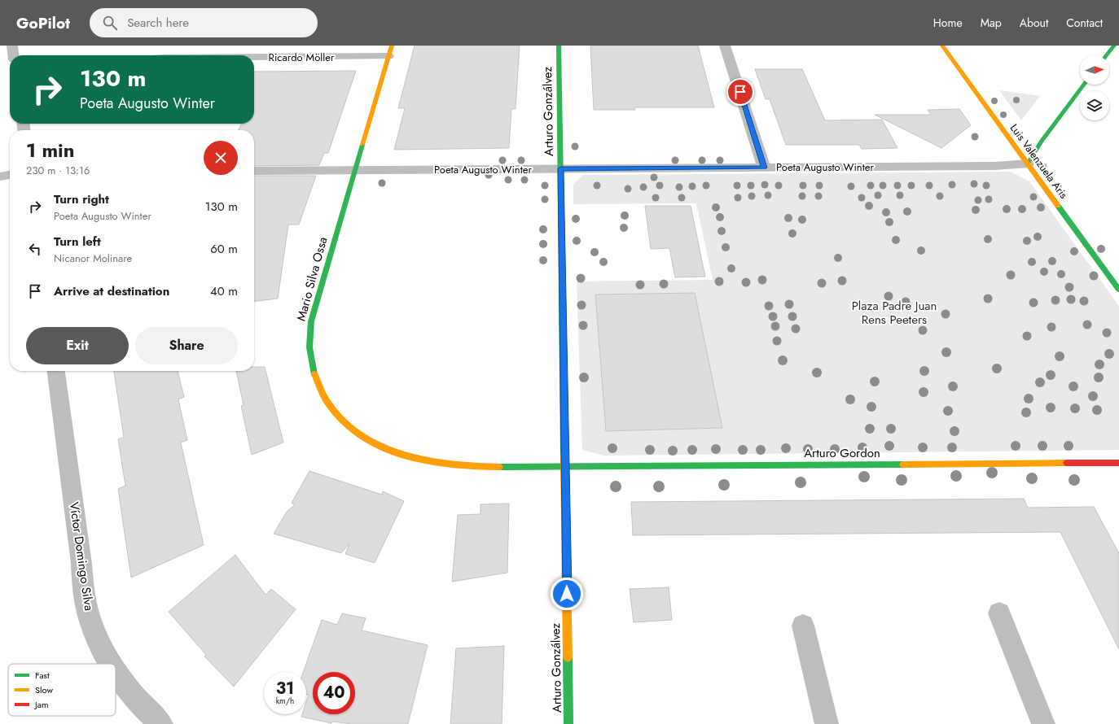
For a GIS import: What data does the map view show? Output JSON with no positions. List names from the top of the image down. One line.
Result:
{"streets":{"street":["Ricardo Möller","Arturo Gonzálvez","Luis Valenzuela Aris","Poeta Augusto Winter","Mario Silva Ossa","Arturo Gordon","Víctor Domingo Silva"]},"crossings":[["Ricardo Möller","Mario Silva Ossa"],["Arturo Gonzálvez","Poeta Augusto Winter"],["Arturo Gonzálvez","Mario Silva Ossa"],["Arturo Gonzálvez","Arturo Gordon"],["Luis Valenzuela Aris","Poeta Augusto Winter"],["Poeta Augusto Winter","Mario Silva Ossa"],["Mario Silva Ossa","Arturo Gordon"]],"parks":["Plaza Padre Juan Rens Peeters"],"legend":["Fast","Slow","Jam"],"north":"right","page":{"header":"GoPilot","search":"Search here","nav":["Home","Map","About","Contact"],"turn":["130 m","Poeta Augusto Winter"],"heading":["1 min","230 m · 13:16"],"list":[{"name":"Turn right","note":"Poeta Augusto Winter","value":"130 m"},{"name":"Turn left","note":"Nicanor Molinare","value":"60 m"},{"name":"Arrive at destination","value":"40 m"}],"buttons":["Exit","Share"],"speed":"31 km/h","limit":"40"}}
